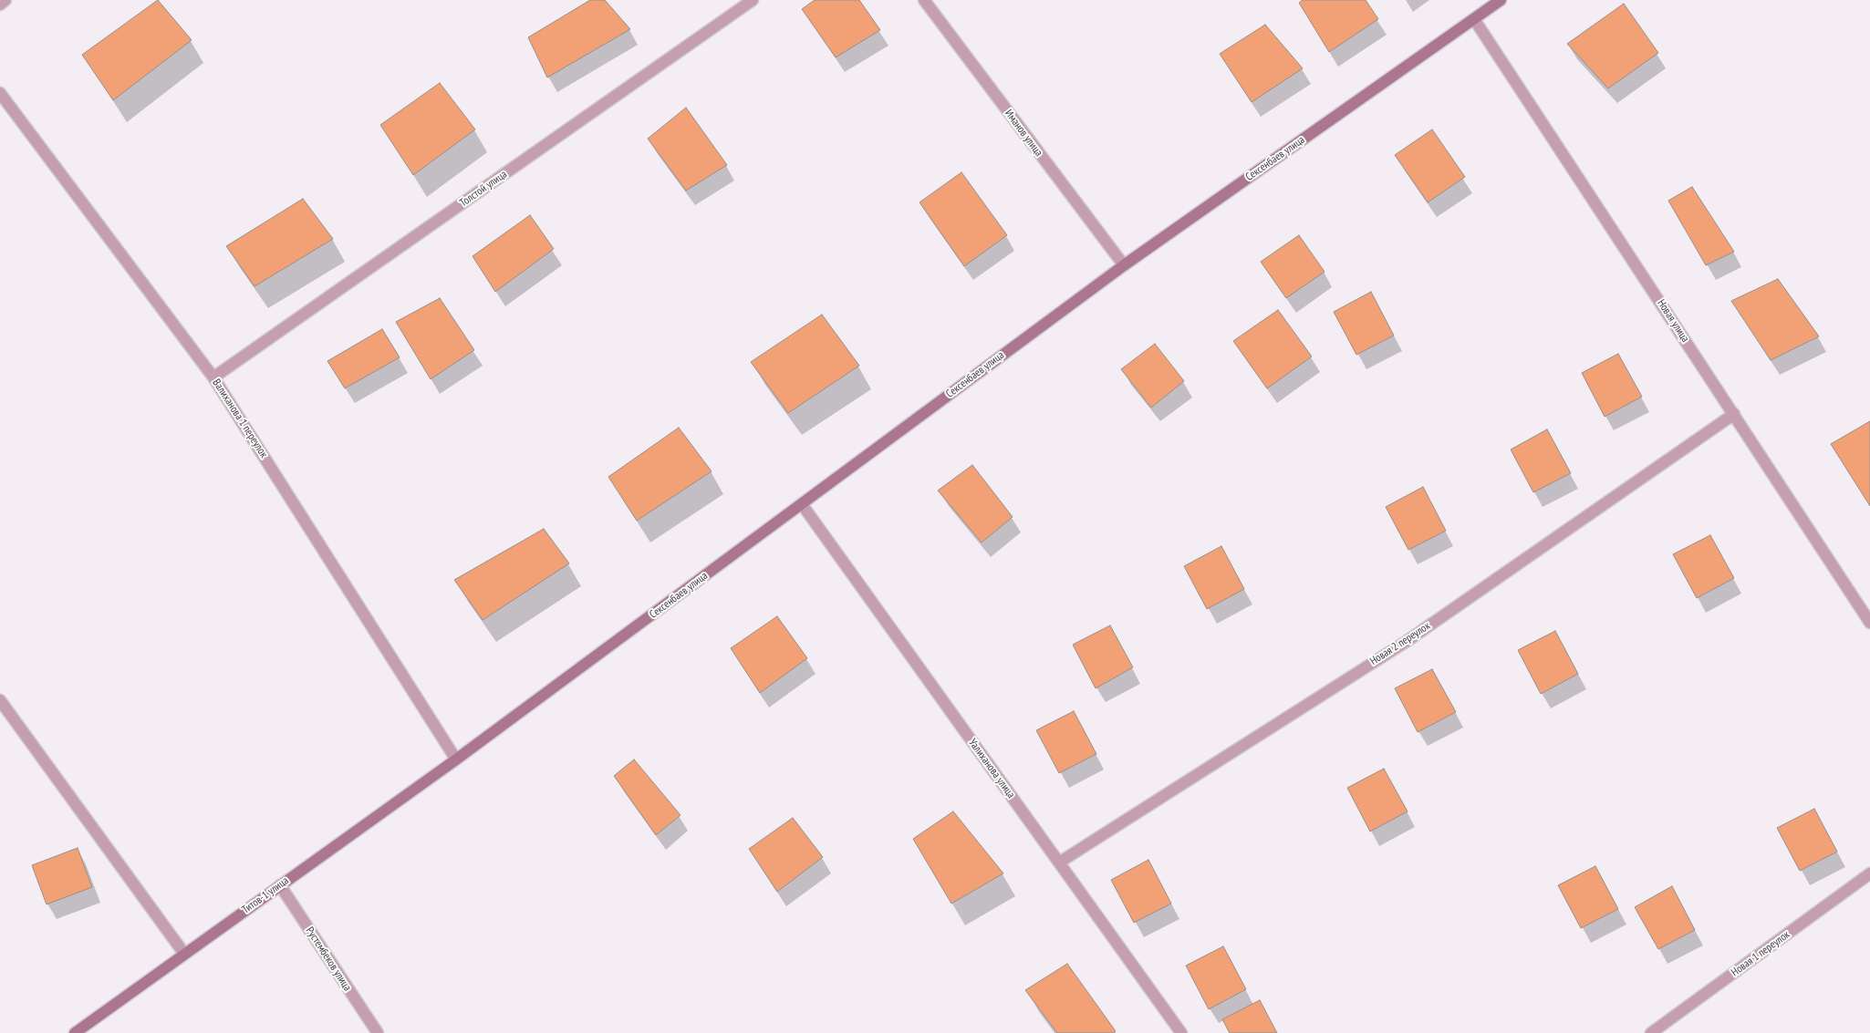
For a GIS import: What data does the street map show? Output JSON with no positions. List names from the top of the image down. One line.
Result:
{"streets":{"street":["Иманов улица","Сексенбаев улица","Толстой улица","Новая улица","Валиханова 1 переулок","Новая 2 переулок","Уалиханова улица","Титов-1 улица","Новая 1 переулок","Рустембеков улица"]},"crossings":[["Иманов улица","Сексенбаев улица"],["Сексенбаев улица","Новая улица"],["Сексенбаев улица","Валиханова 1 переулок"],["Сексенбаев улица","Уалиханова улица"],["Сексенбаев улица","Титов-1 улица"],["Толстой улица","Валиханова 1 переулок"],["Новая улица","Новая 2 переулок"],["Валиханова 1 переулок","Титов-1 улица"],["Новая 2 переулок","Уалиханова улица"],["Титов-1 улица","Рустембеков улица"]]}
